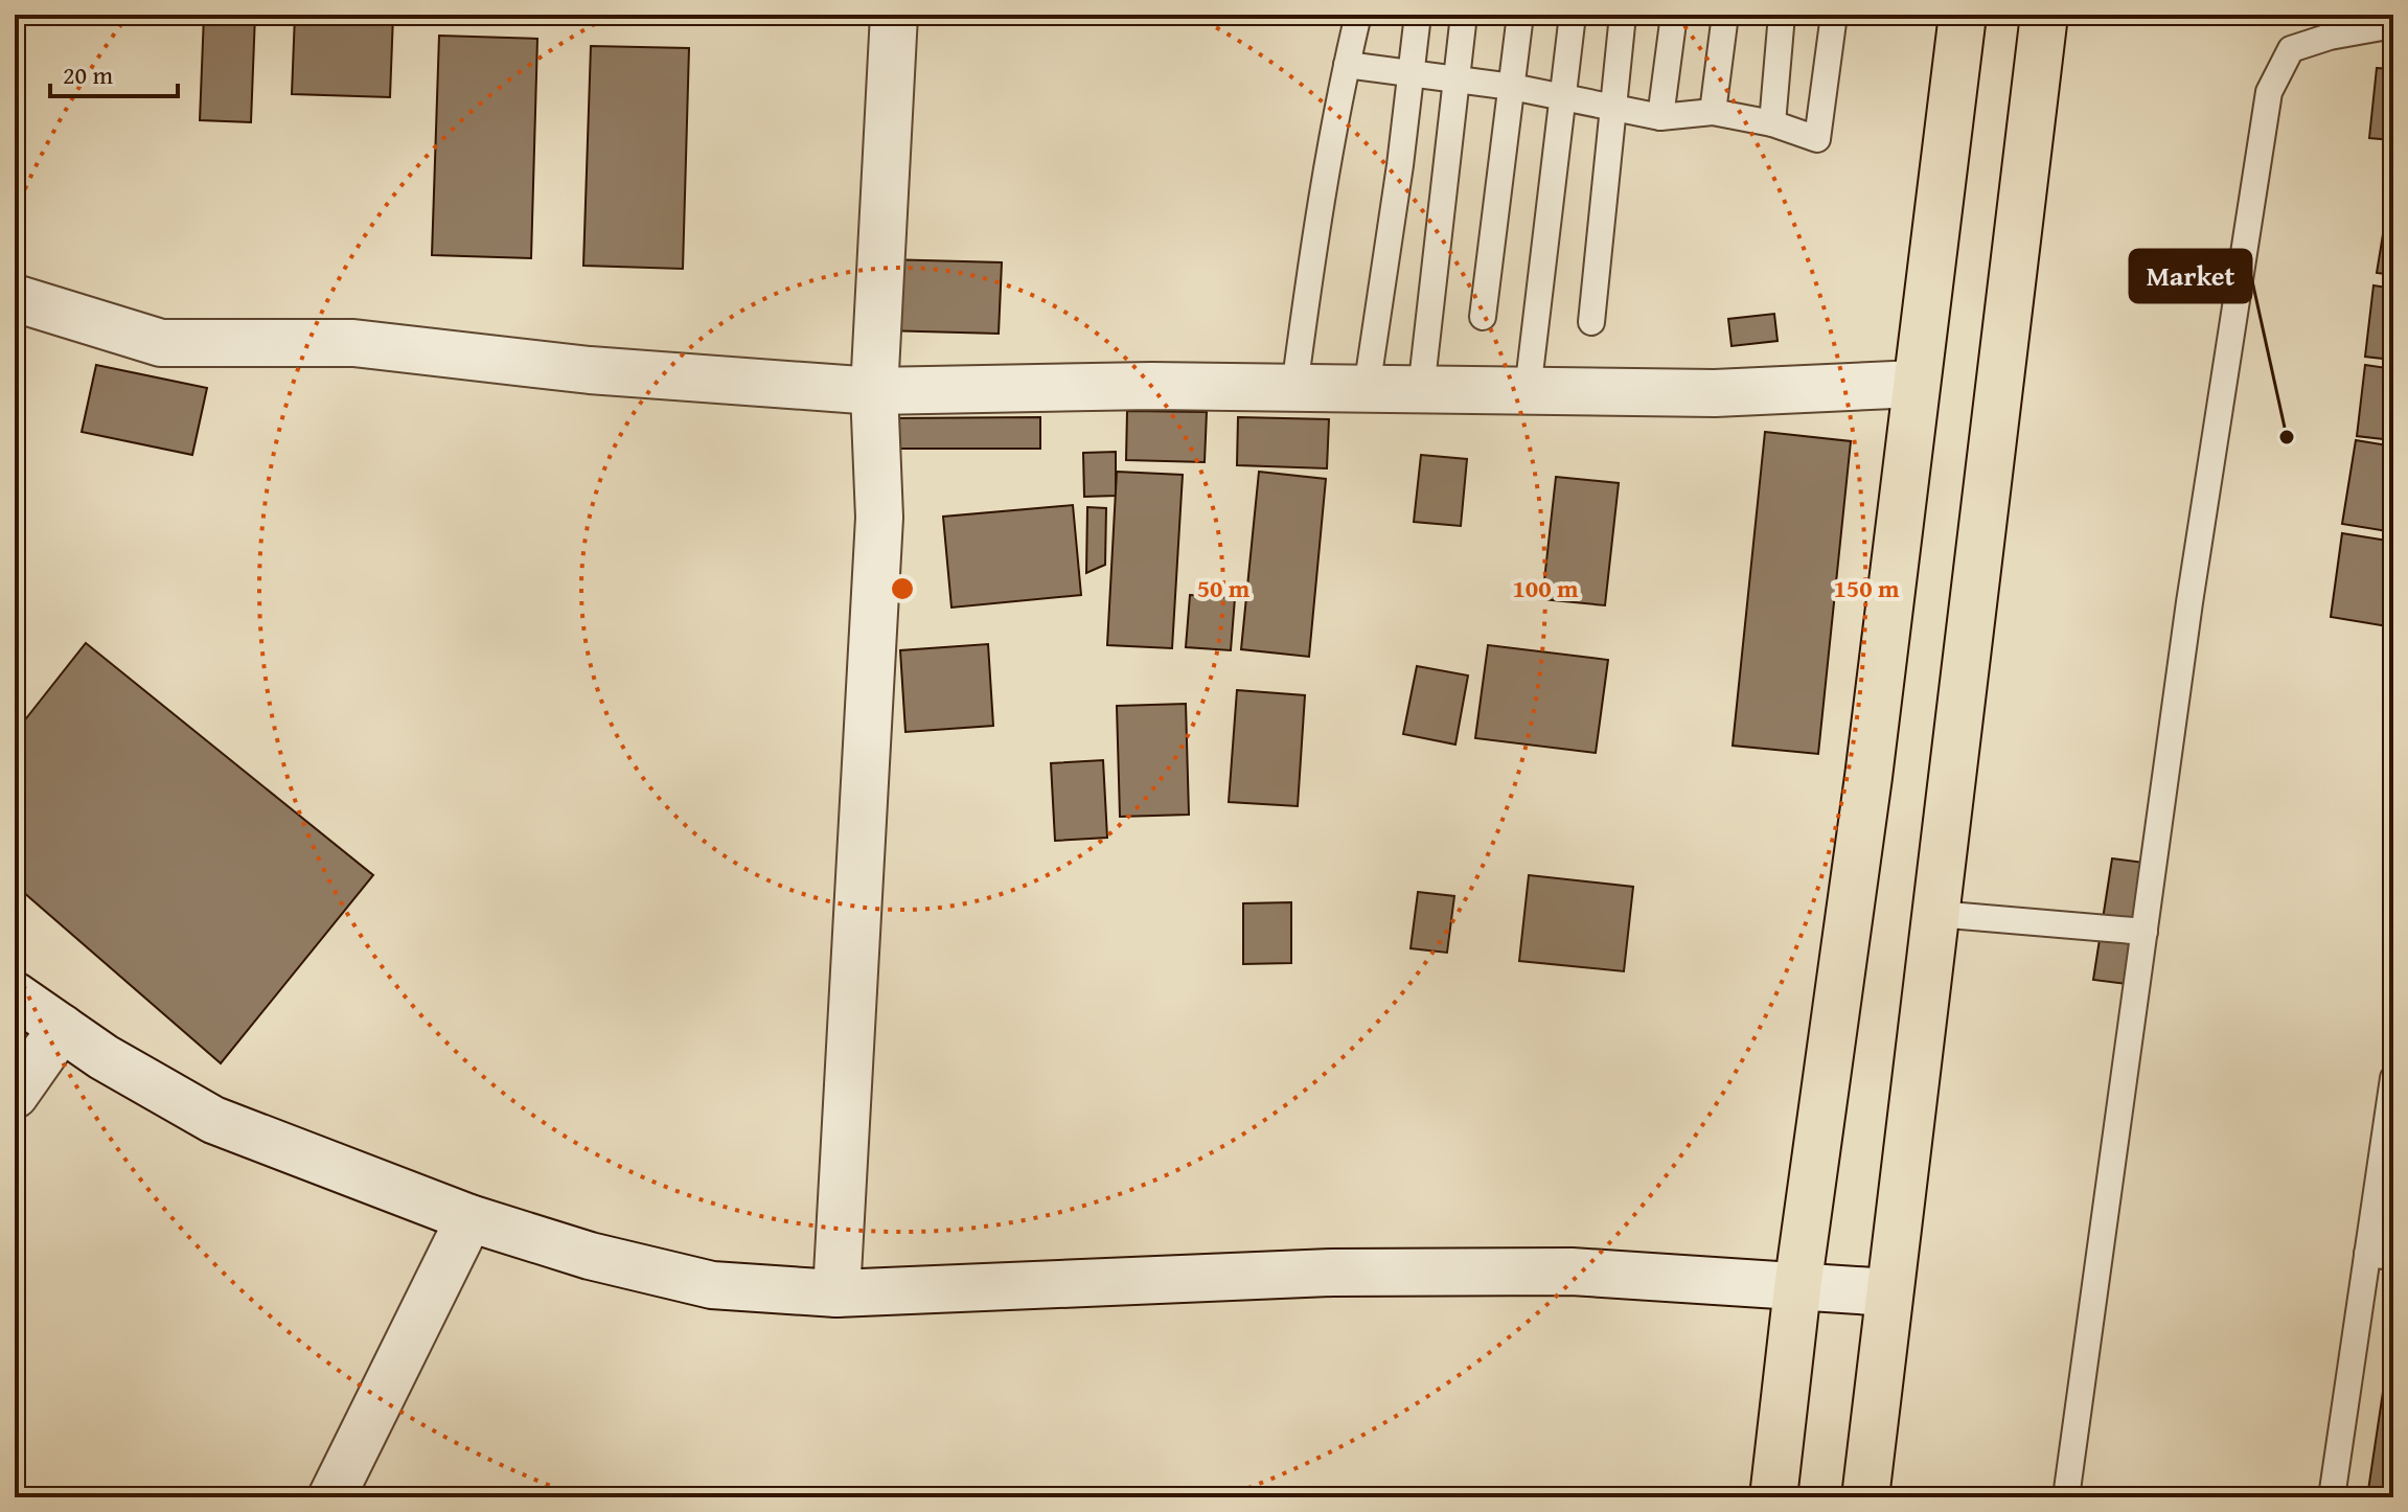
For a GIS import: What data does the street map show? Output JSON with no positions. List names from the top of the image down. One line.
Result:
{"places":["Market"],"scale_bar":"20 m","rings":["50 m","100 m","150 m"]}
